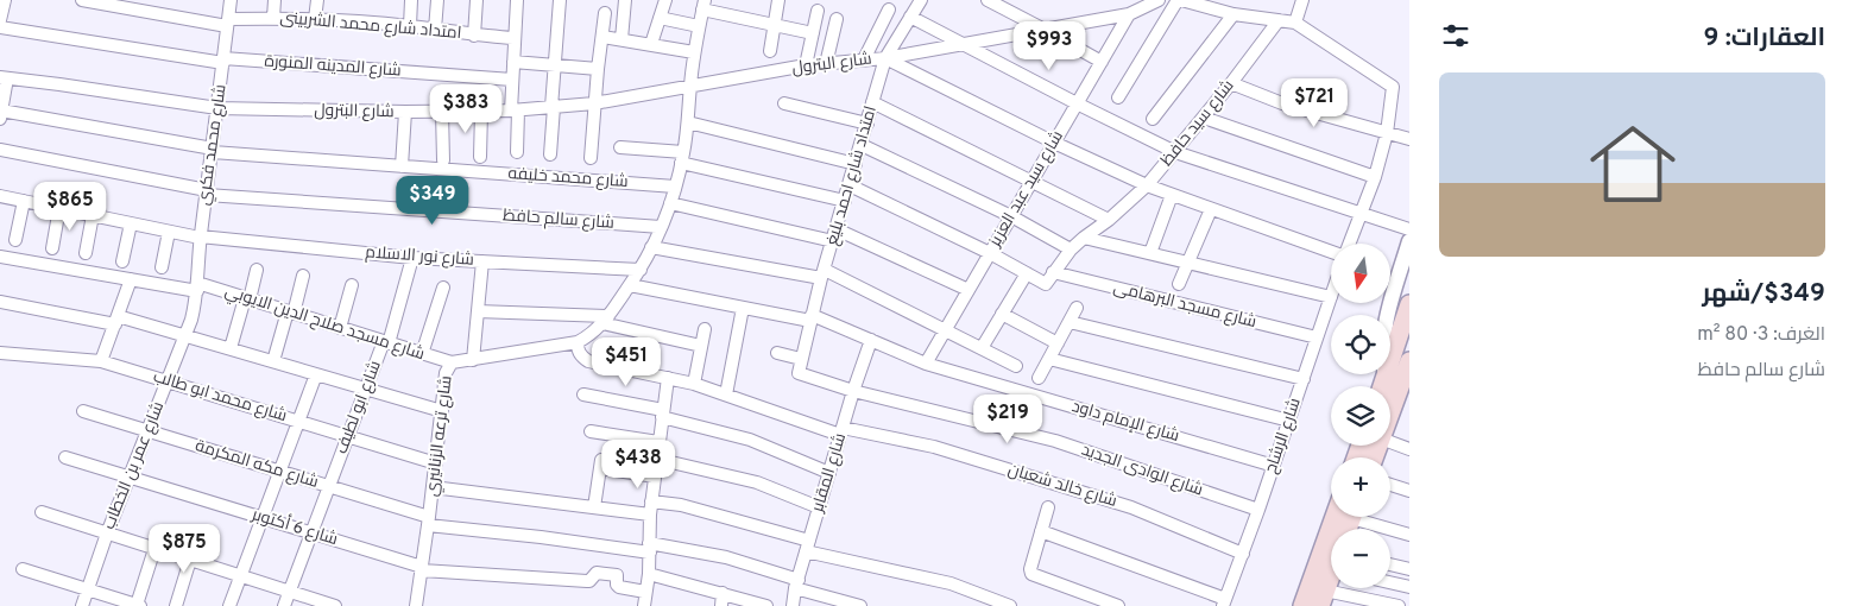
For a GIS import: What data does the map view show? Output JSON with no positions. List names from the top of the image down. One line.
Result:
{"streets":{"street":["امتداد شارع محمد الشربينى","شارع البترول","شارع المدينه المنورة","شارع سيد حافظ","شارع محمد فكري","امتداد شارع احمد بليغ","شارع محمد خليفه","شارع سيد عبد العزيز","شارع سالم حافظ","شارع نور الاسلام","شارع مسجد البرهامى","شارع مسجد صلاح الدين الايوبي","شارع محمد ابو طالب","شارع ابو لطيف","شارع الإمام داود","شارع ترعه الزنانيري","شارع الرشاح","شارع مكه المكرمة","شارع عمر بن الخطاب","شارع الوادى الجديد","شارع المقابر","شارع خالد شعبان","شارع 6 أكتوبر"]},"crossings":[["امتداد شارع محمد الشربينى","شارع محمد فكري"],["شارع البترول","شارع محمد فكري"],["شارع البترول","امتداد شارع احمد بليغ"],["شارع البترول","شارع سيد عبد العزيز"],["شارع البترول","شارع ترعه الزنانيري"],["شارع المدينه المنورة","شارع محمد فكري"],["شارع سيد حافظ","شارع مسجد البرهامى"],["شارع محمد فكري","شارع محمد خليفه"],["شارع محمد فكري","شارع سالم حافظ"],["شارع محمد فكري","شارع نور الاسلام"],["شارع محمد فكري","شارع مسجد صلاح الدين الايوبي"],["شارع محمد فكري","شارع عمر بن الخطاب"],["امتداد شارع احمد بليغ","شارع الإمام داود"],["امتداد شارع احمد بليغ","شارع الوادى الجديد"],["شارع محمد خليفه","شارع ترعه الزنانيري"],["شارع سيد عبد العزيز","شارع الإمام داود"],["شارع سالم حافظ","شارع ترعه الزنانيري"],["شارع نور الاسلام","شارع ابو لطيف"],["شارع نور الاسلام","شارع ترعه الزنانيري"],["شارع مسجد البرهامى","شارع الرشاح"],["شارع مسجد صلاح الدين الايوبي","شارع ابو لطيف"],["شارع مسجد صلاح الدين الايوبي","شارع ترعه الزنانيري"],["شارع مسجد صلاح الدين الايوبي","شارع عمر بن الخطاب"],["شارع محمد ابو طالب","شارع ابو لطيف"],["شارع محمد ابو طالب","شارع ترعه الزنانيري"],["شارع محمد ابو طالب","شارع عمر بن الخطاب"],["شارع ابو لطيف","شارع مكه المكرمة"],["شارع ابو لطيف","شارع 6 أكتوبر"],["شارع الإمام داود","شارع ترعه الزنانيري"],["شارع الإمام داود","شارع الرشاح"],["شارع الإمام داود","شارع المقابر"],["شارع ترعه الزنانيري","شارع مكه المكرمة"],["شارع ترعه الزنانيري","شارع خالد شعبان"],["شارع ترعه الزنانيري","شارع 6 أكتوبر"],["شارع الرشاح","شارع الوادى الجديد"],["شارع الرشاح","شارع خالد شعبان"],["شارع مكه المكرمة","شارع عمر بن الخطاب"],["شارع مكه المكرمة","شارع المقابر"],["شارع عمر بن الخطاب","شارع 6 أكتوبر"],["شارع الوادى الجديد","شارع المقابر"],["شارع المقابر","شارع خالد شعبان"]],"north":"bottom","page":{"heading":"العقارات: 9","price":["$993","$721","$383","$349","$865","$451","$219","$438","$875"],"list":[{"name":"$349/شهر","note":"الغرف: 3 · 80 m² · شارع سالم حافظ"}],"map_buttons":["+","−"]}}
